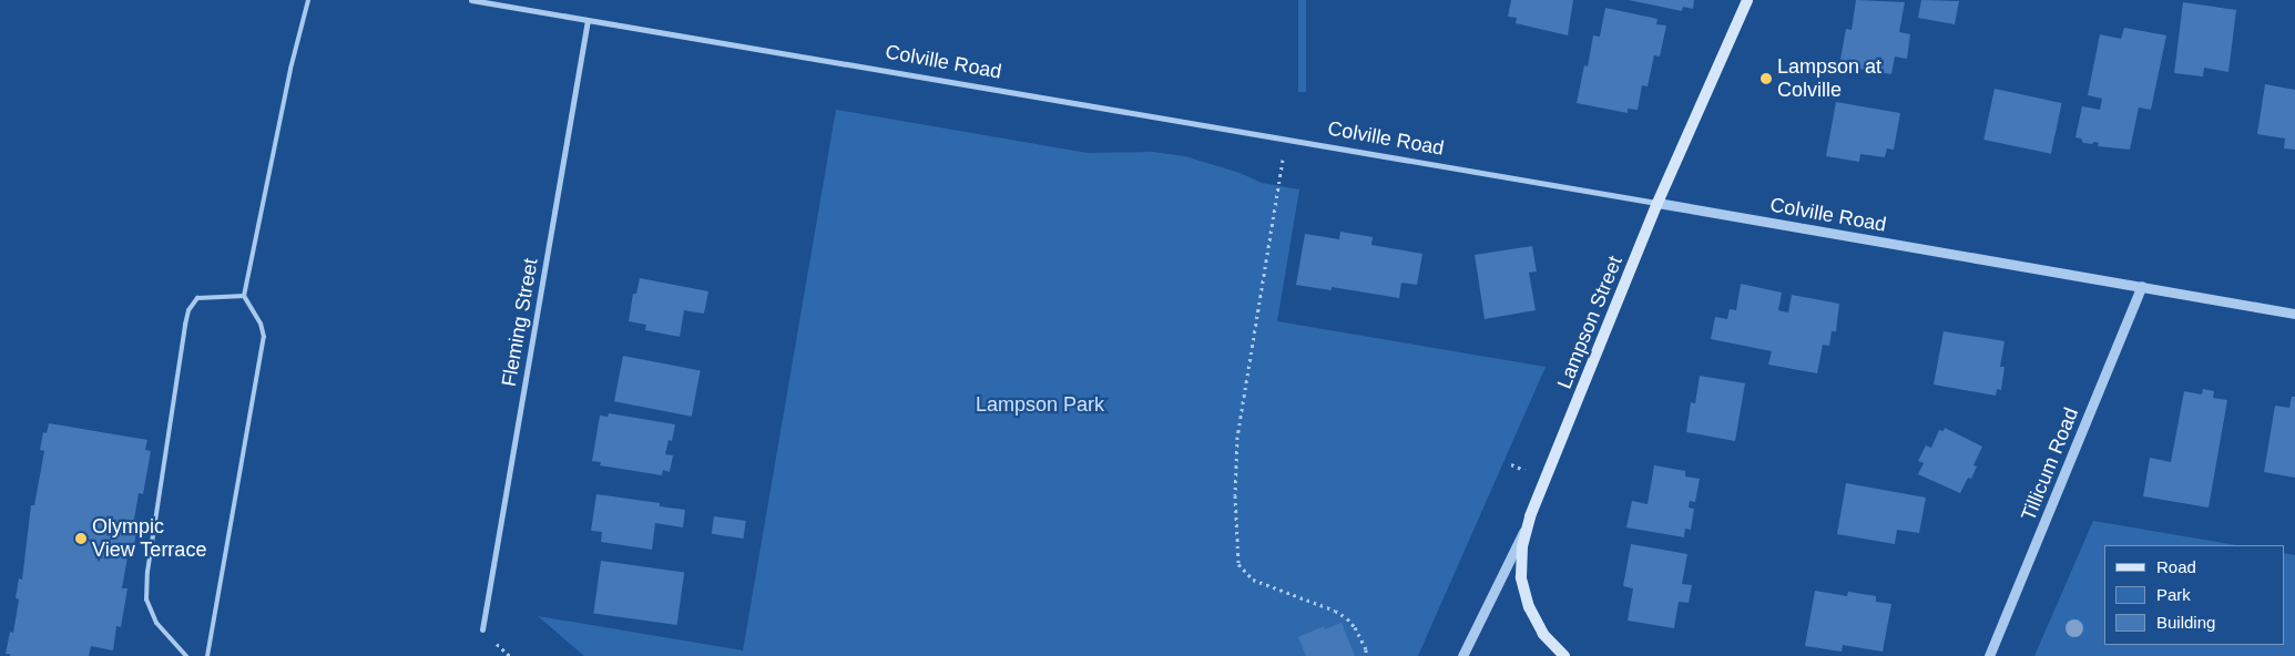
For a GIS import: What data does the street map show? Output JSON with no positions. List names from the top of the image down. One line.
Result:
{"streets":{"main road":["Lampson Street"],"street":["Colville Road","Fleming Street","Tillicum Road"]},"crossings":[["Colville Road","Fleming Street"],["Colville Road","Lampson Street"],["Colville Road","Tillicum Road"]],"parks":["Lampson Park"],"places":["Lampson at Colville","Olympic View Terrace"],"legend":["Road","Park","Building"]}
